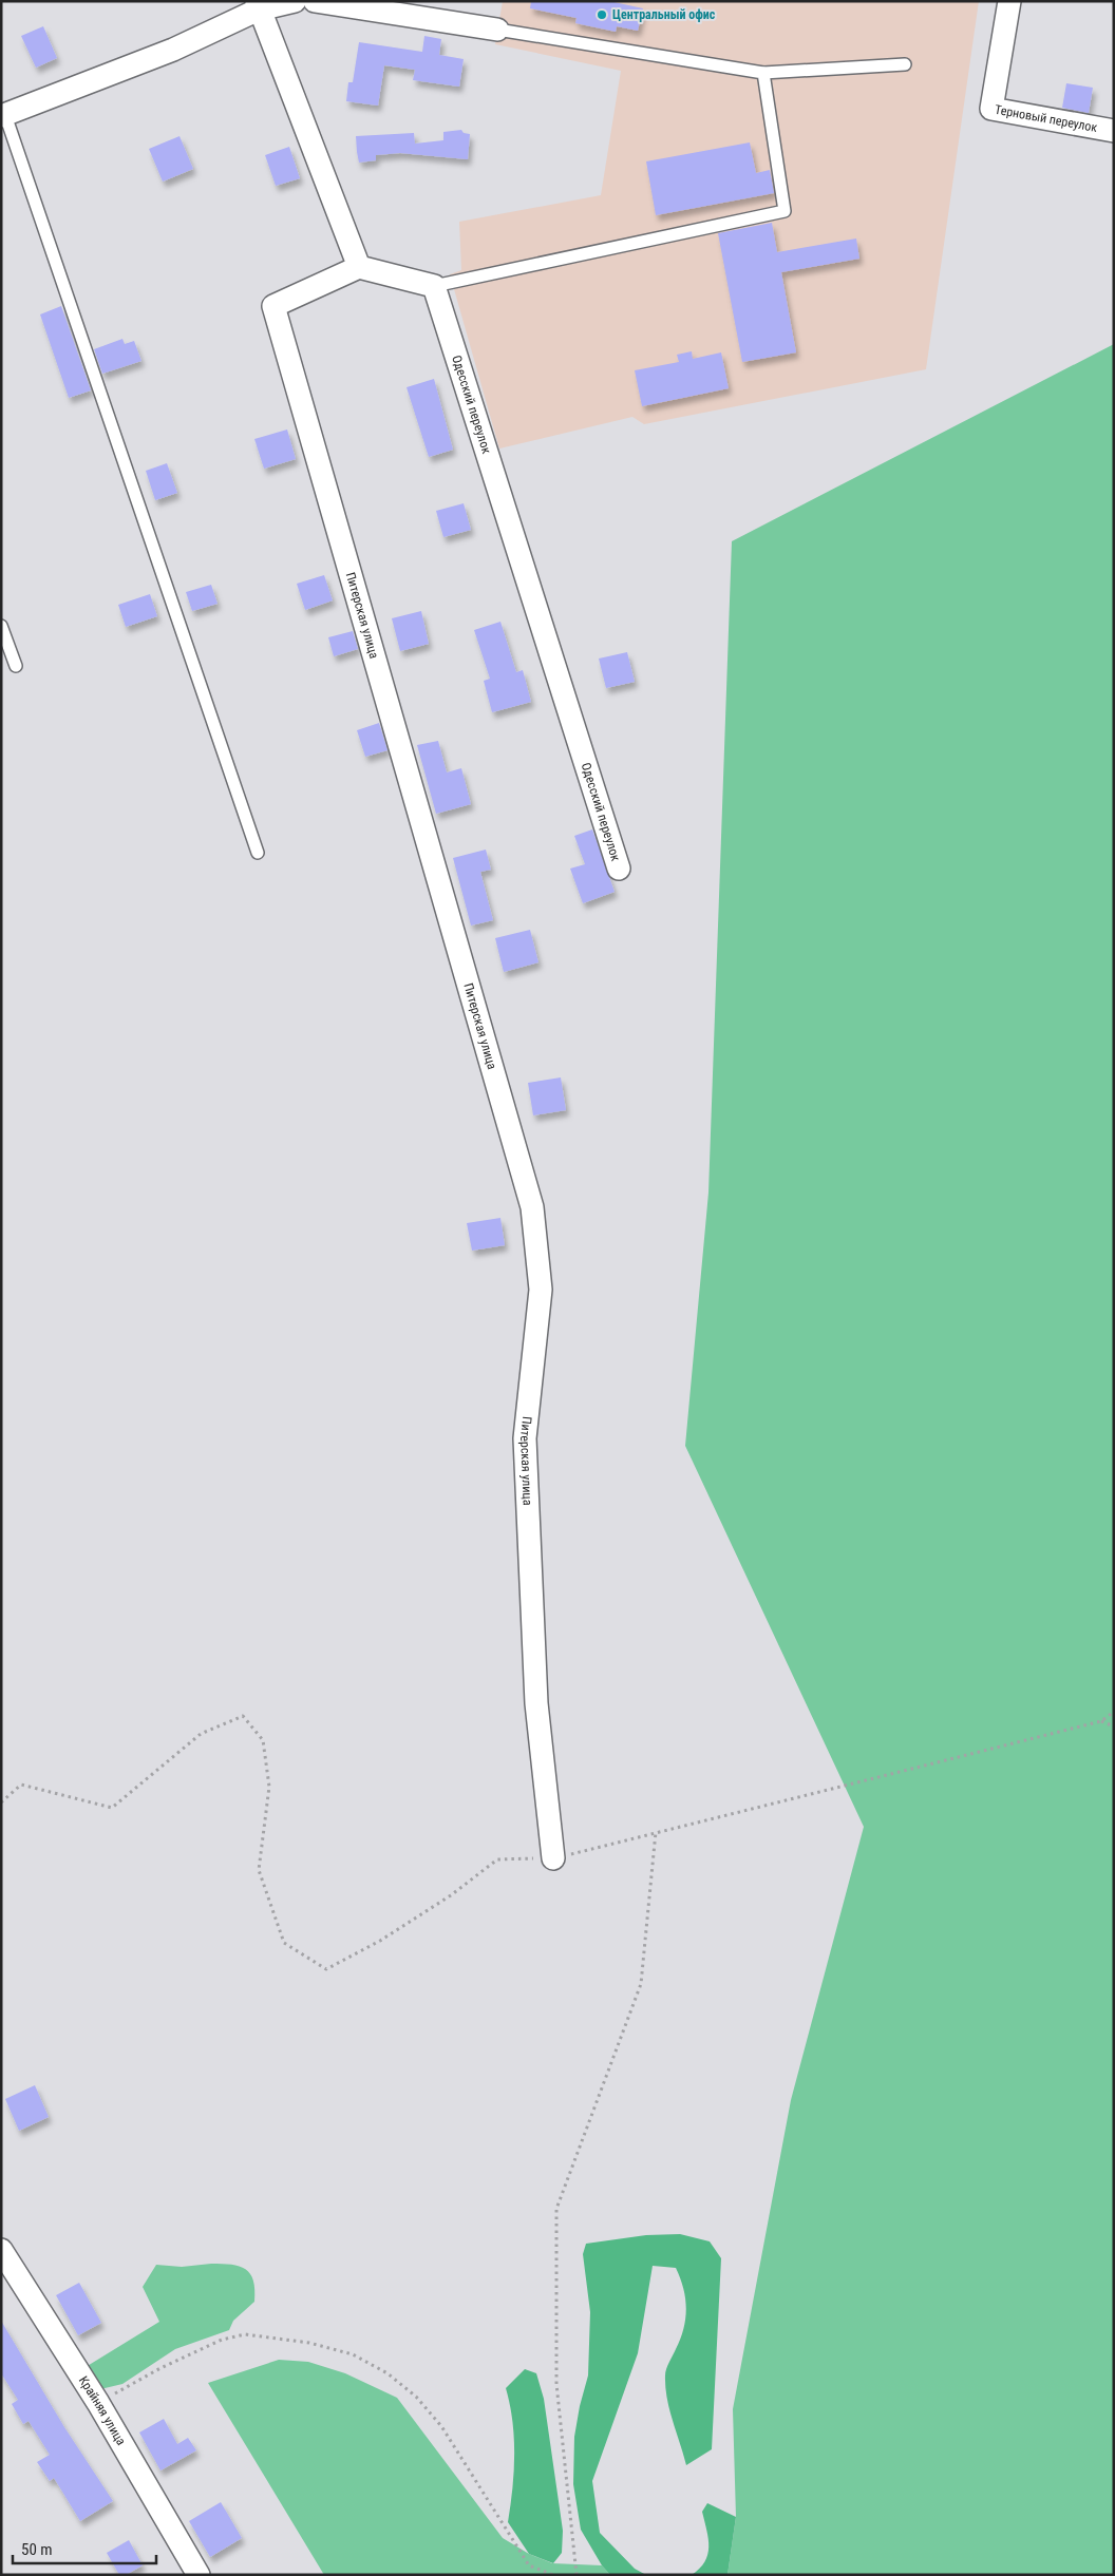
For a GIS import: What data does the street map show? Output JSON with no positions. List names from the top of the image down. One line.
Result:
{"streets":{"street":["Терновый переулок","Одесский переулок","Питерская улица","Крайняя улица"]},"places":["Центральный офис"],"scale_bar":"50 m"}
